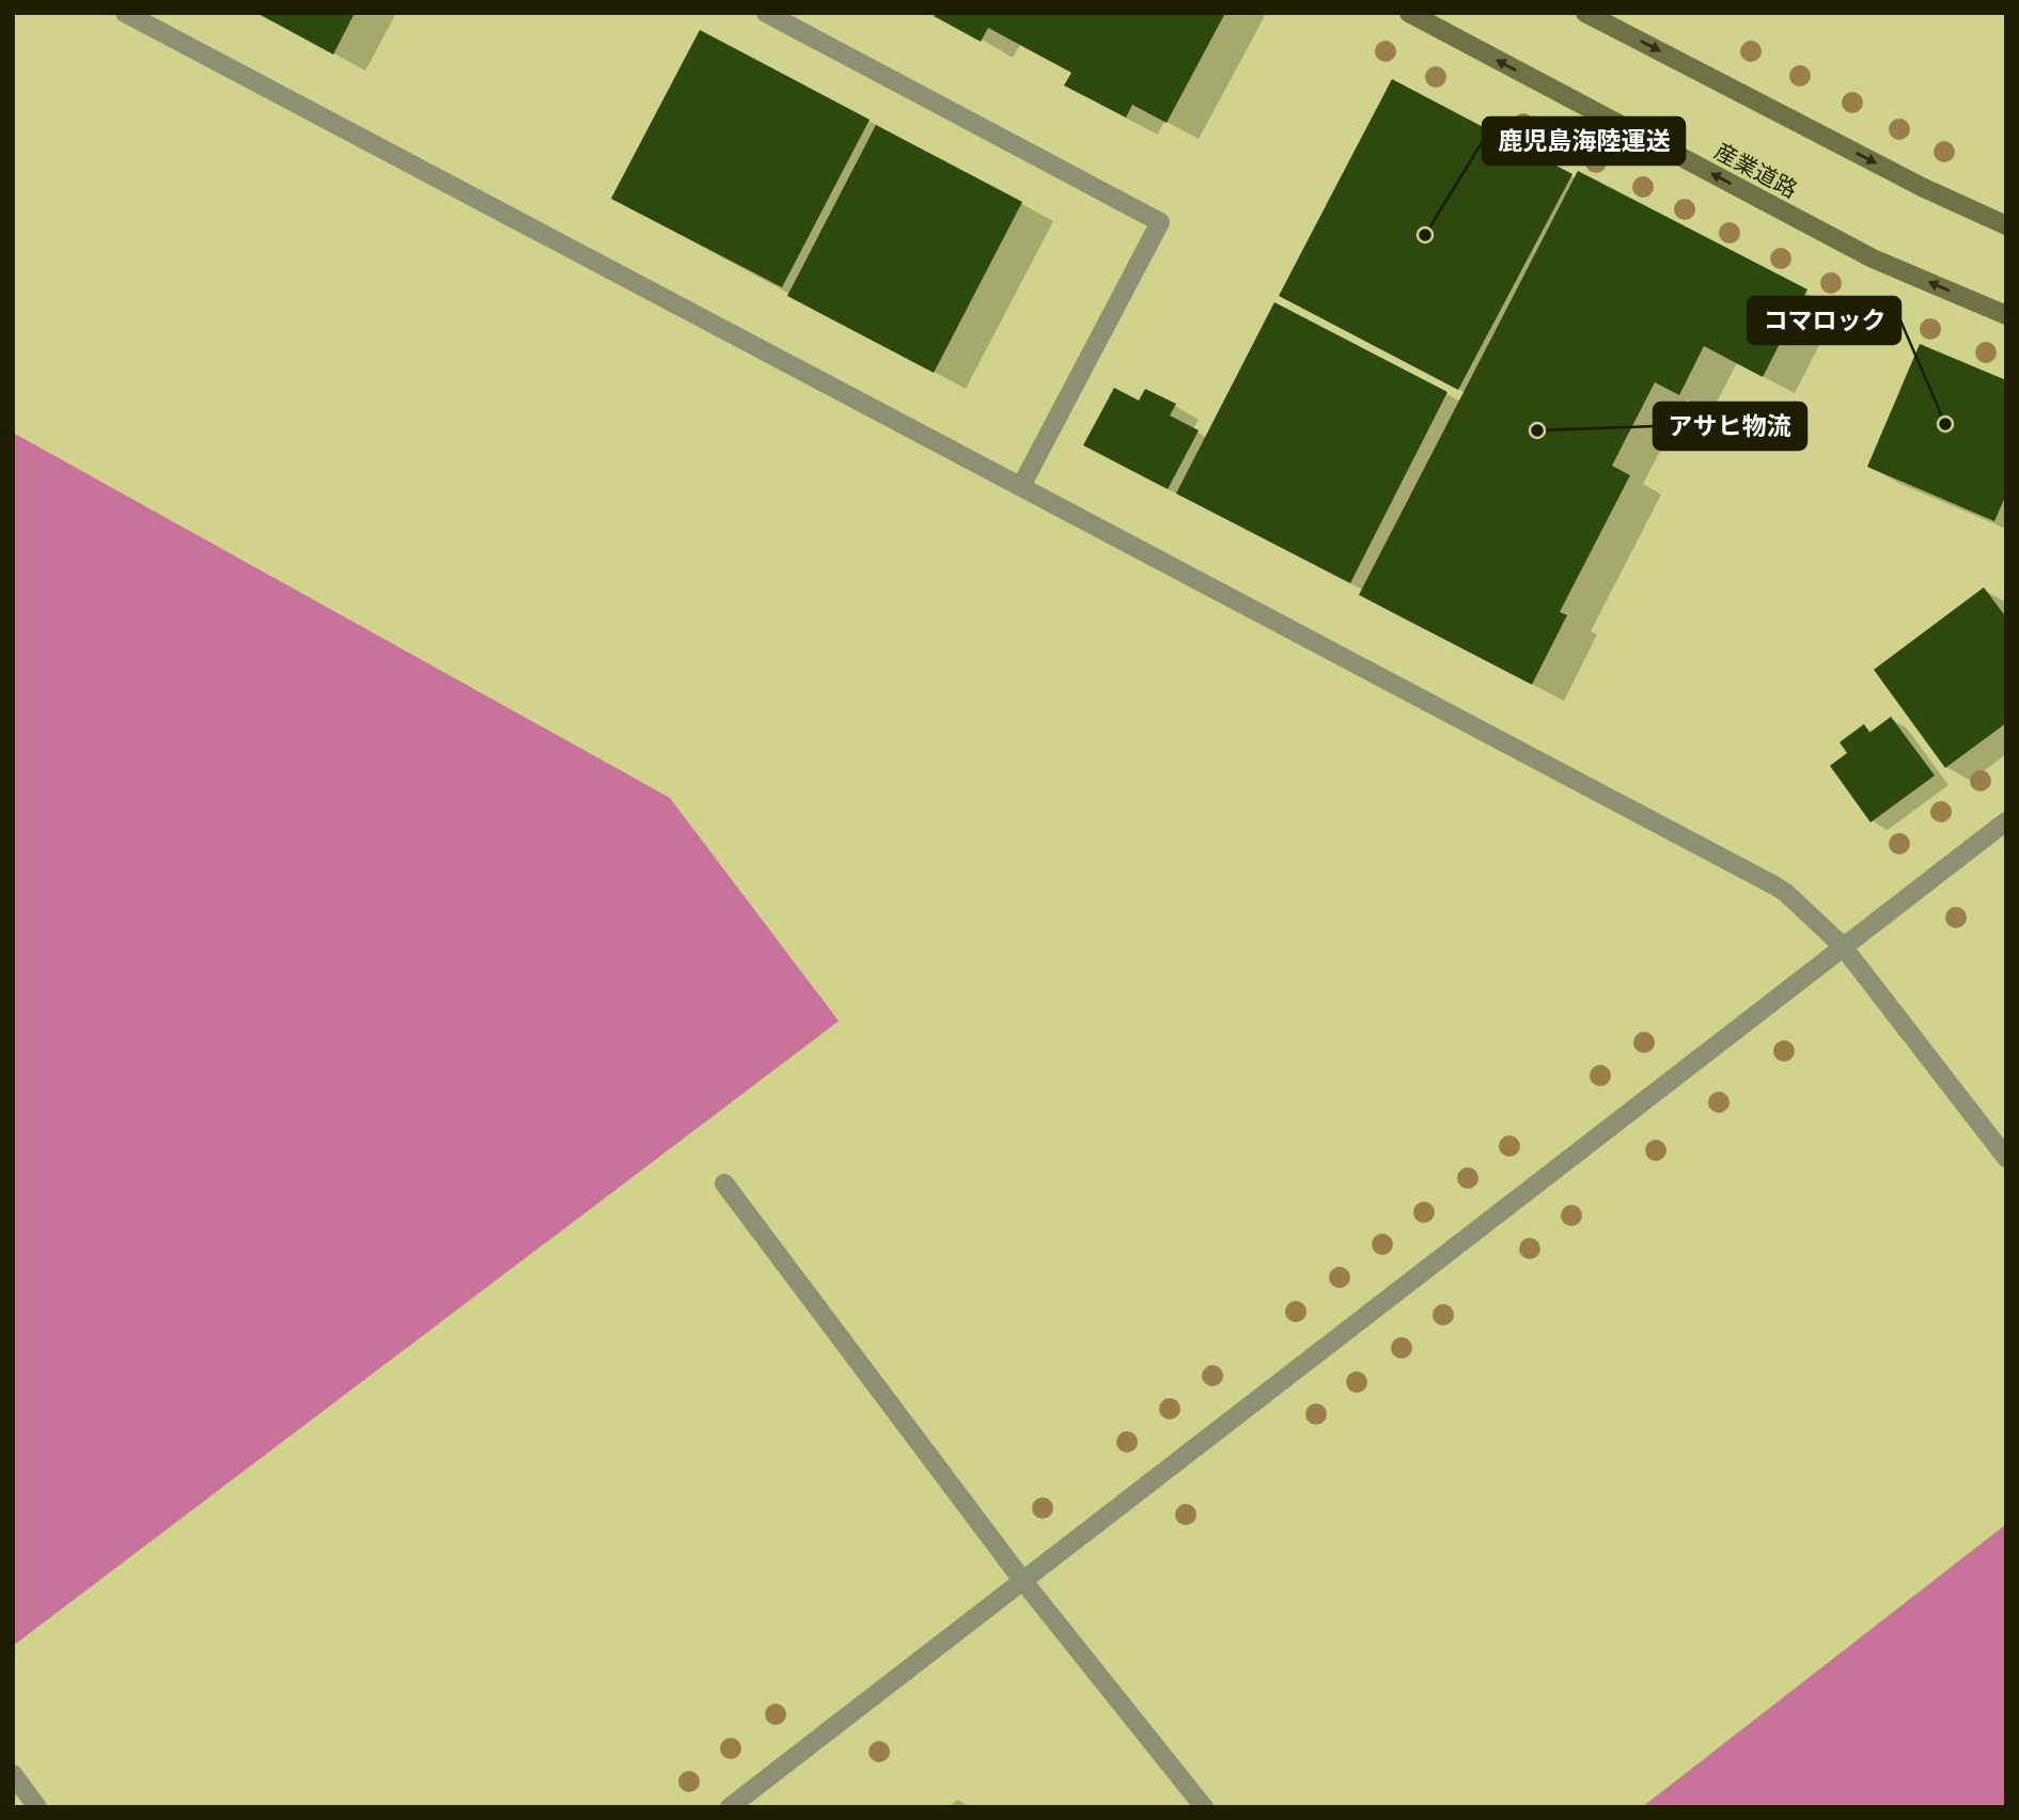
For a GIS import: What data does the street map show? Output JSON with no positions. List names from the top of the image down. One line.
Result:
{"streets":{"main road":["産業道路"]},"places":["鹿児島海陸運送","コマロック","アサヒ物流"]}
